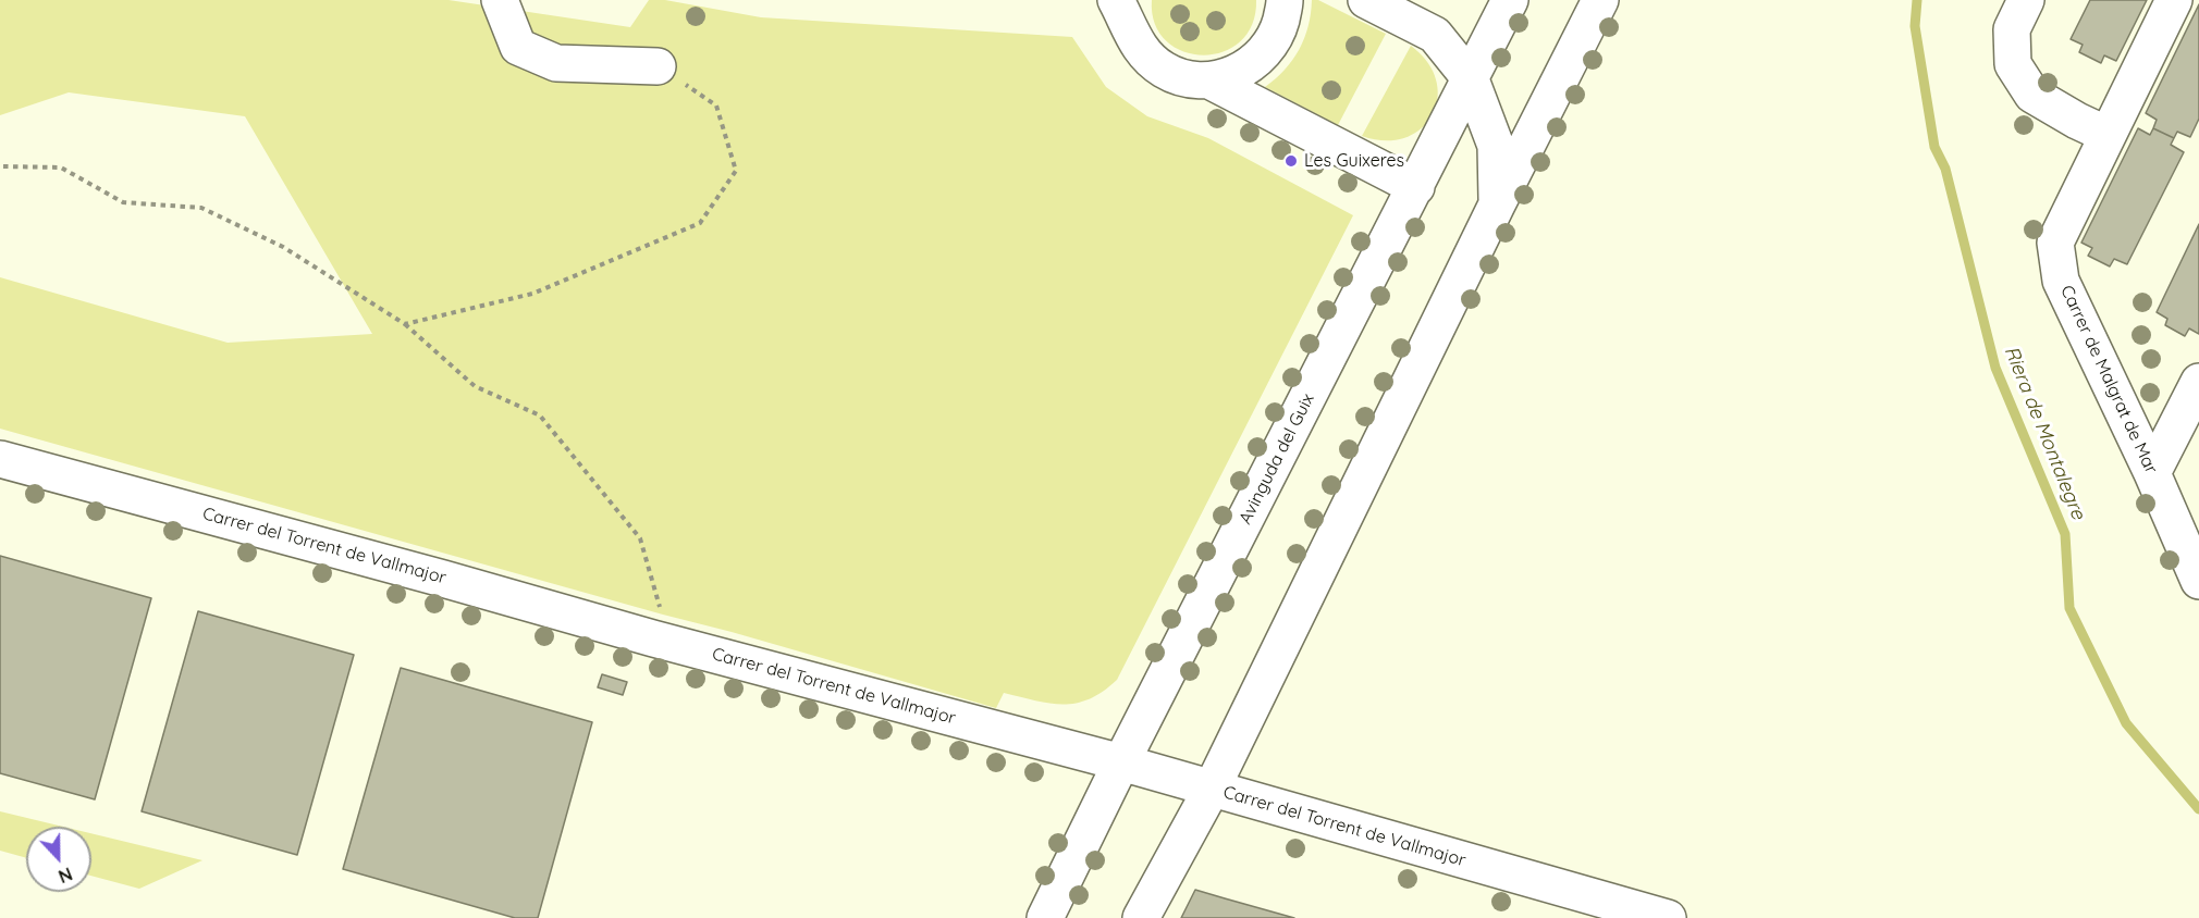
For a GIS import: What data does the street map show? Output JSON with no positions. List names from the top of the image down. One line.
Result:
{"streets":{"street":["Carrer de Malgrat de Mar","Avinguda del Guix","Carrer del Torrent de Vallmajor"]},"crossings":[["Avinguda del Guix","Carrer del Torrent de Vallmajor"]],"water":["Riera de Montalegre"],"places":["Les Guixeres"],"north":"bottom"}
